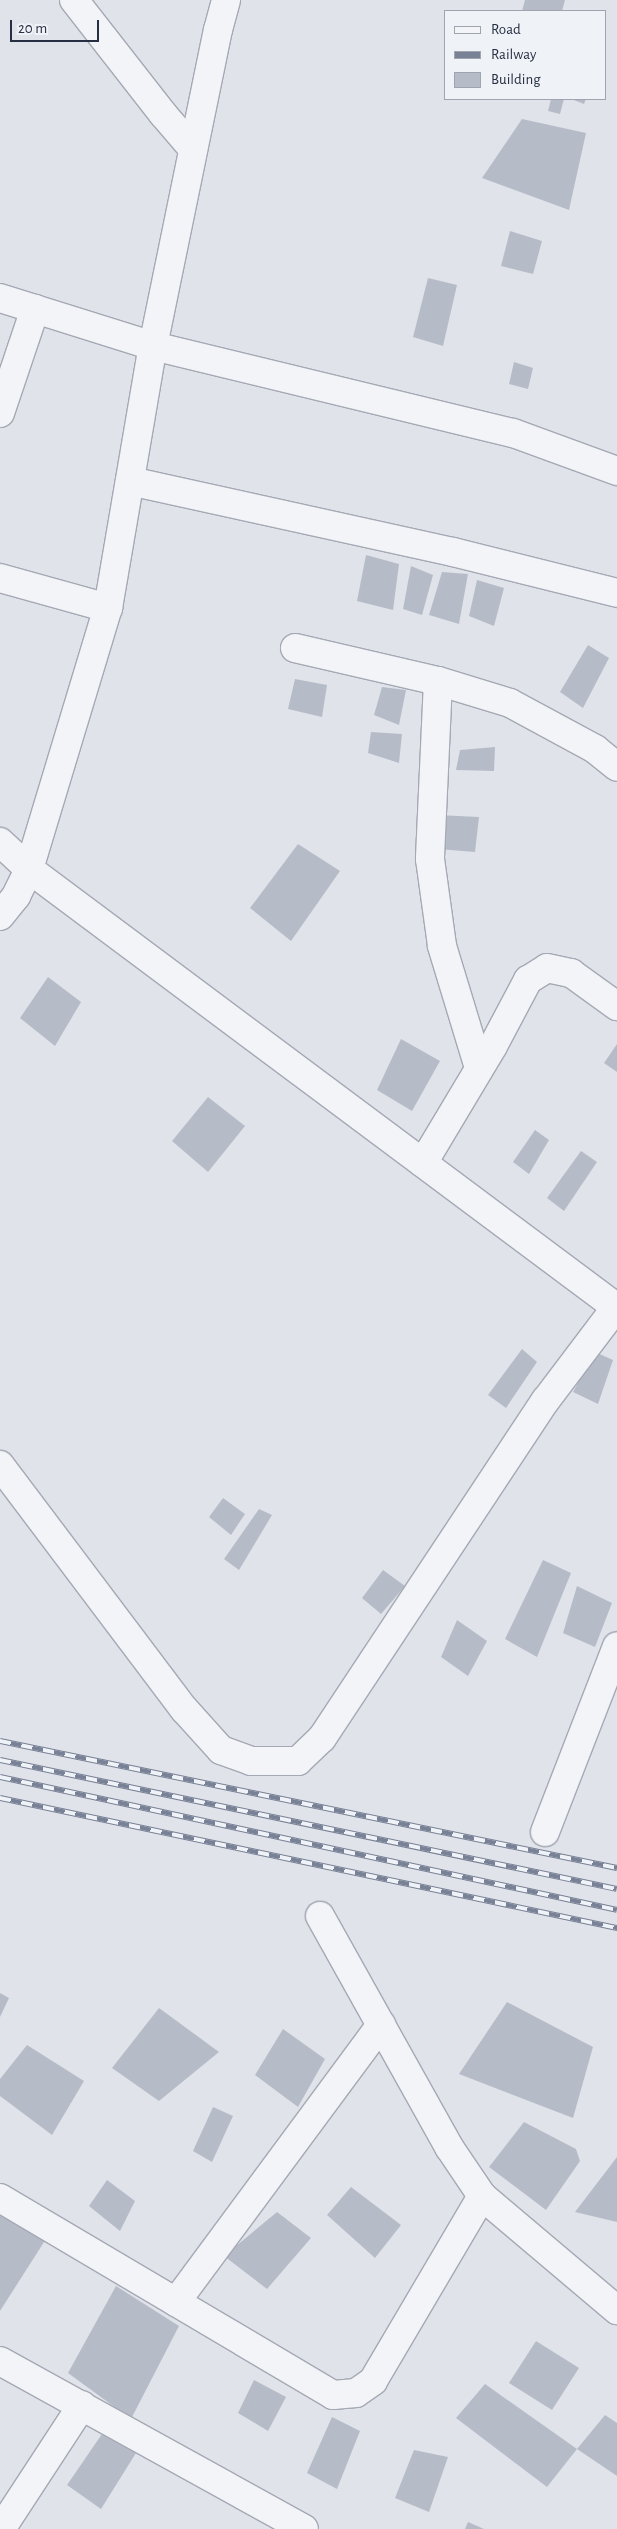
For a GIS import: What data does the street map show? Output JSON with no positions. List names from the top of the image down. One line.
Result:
{"legend":["Road","Railway","Building"],"scale_bar":"20 m"}
